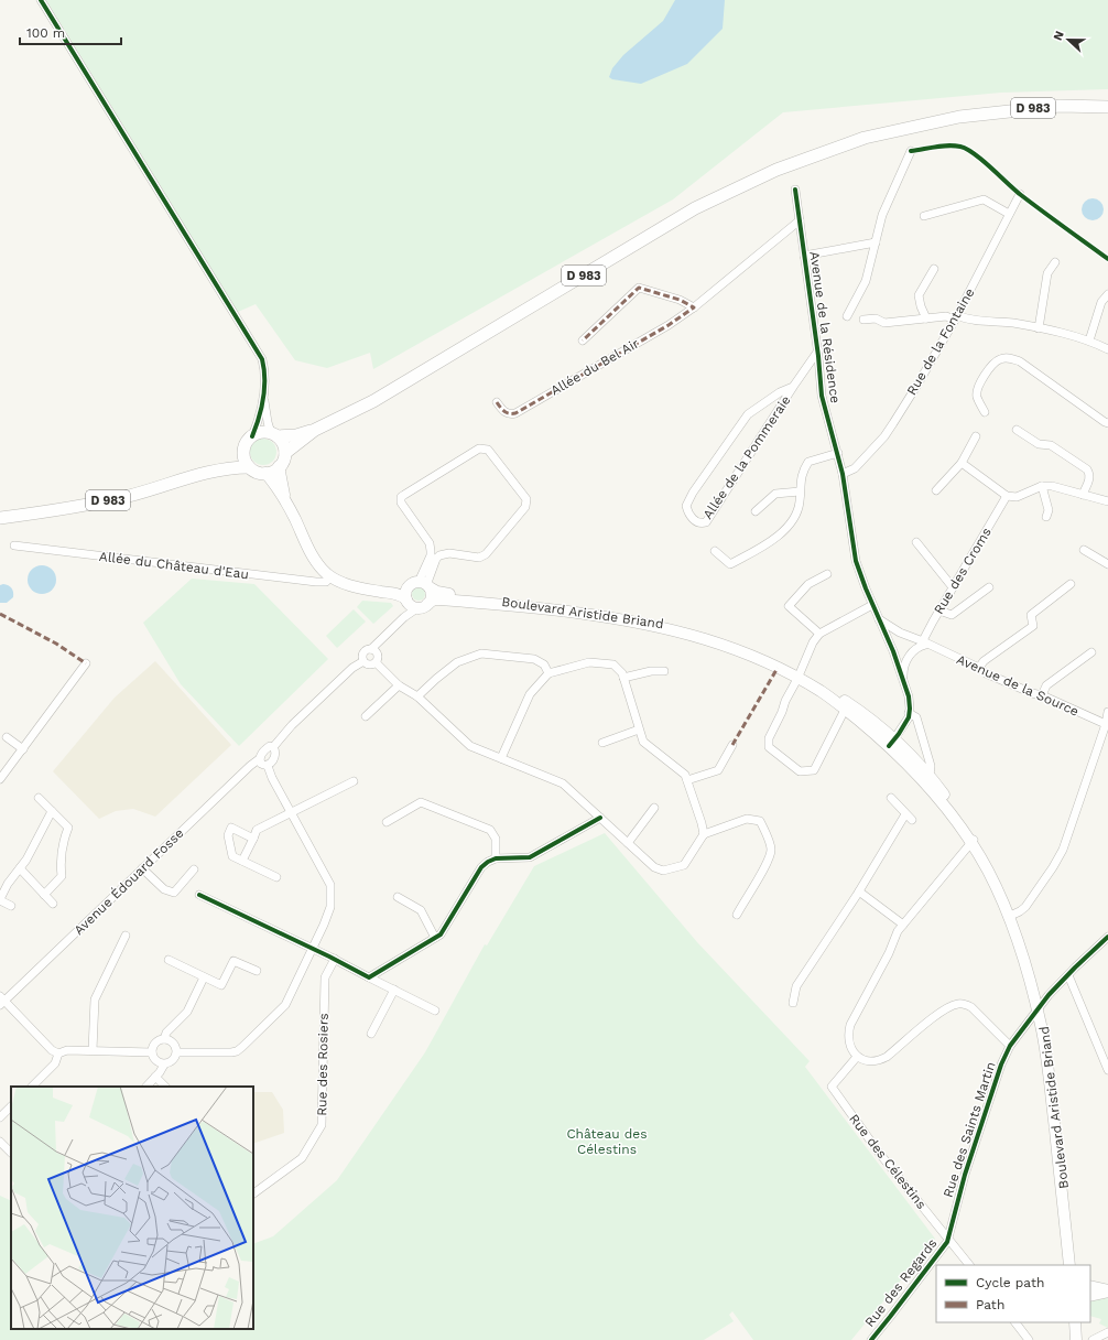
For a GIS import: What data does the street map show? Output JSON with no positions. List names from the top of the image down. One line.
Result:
{"streets":{"main road":["D 983","Boulevard Aristide Briand"],"street":["Avenue de la Résidence","Rue de la Fontaine","Allée du Bel Air","Allée de la Pommeraie","Allée du Château d'Eau","Rue des Croms","Avenue de la Source","Avenue Édouard Fosse","Rue des Rosiers","Rue des Saints Martin","Rue des Célestins","Rue des Regards"]},"crossings":[["D 983","Boulevard Aristide Briand"],["Avenue de la Résidence","Rue de la Fontaine"],["Avenue de la Résidence","Allée de la Pommeraie"],["Avenue de la Résidence","Boulevard Aristide Briand"],["Avenue de la Résidence","Avenue de la Source"],["Allée du Château d'Eau","Boulevard Aristide Briand"],["Rue des Croms","Avenue de la Source"],["Boulevard Aristide Briand","Rue des Saints Martin"],["Rue des Saints Martin","Rue des Célestins"],["Rue des Saints Martin","Rue des Regards"],["Rue des Célestins","Rue des Regards"]],"parks":["Château des Célestins"],"legend":["Cycle path","Path"],"scale_bar":"100 m","north":"left"}
